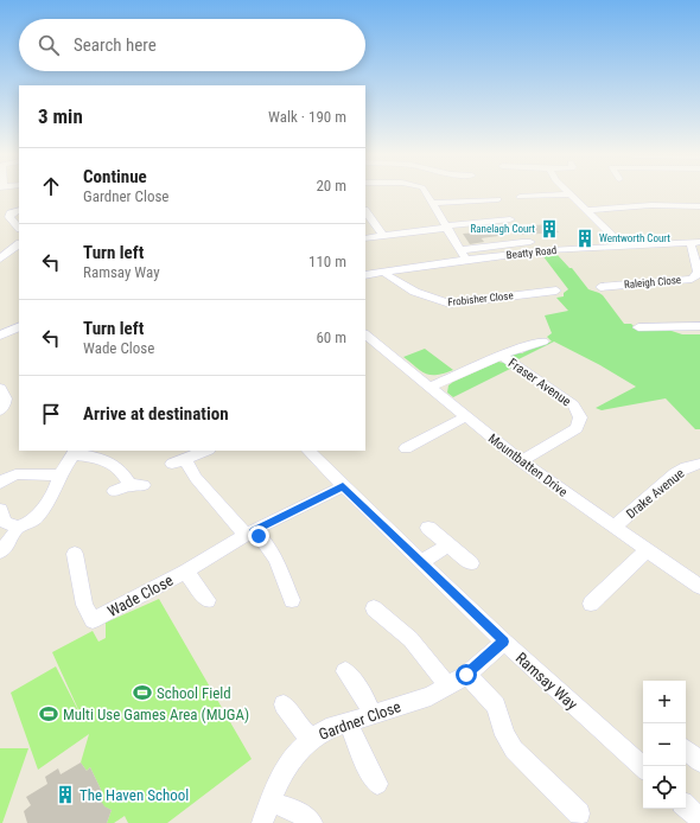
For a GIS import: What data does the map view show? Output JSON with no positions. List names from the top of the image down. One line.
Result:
{"streets":{"street":["Beatty Road","Raleigh Close","Frobisher Close","Fraser Avenue","Mountbatten Drive","Drake Avenue","Wade Close","Ramsay Way","Gardner Close"]},"crossings":[["Beatty Road","Raleigh Close"],["Beatty Road","Frobisher Close"],["Fraser Avenue","Mountbatten Drive"],["Mountbatten Drive","Drake Avenue"],["Wade Close","Ramsay Way"],["Ramsay Way","Gardner Close"]],"places":{"building":["Ranelagh Court","Wentworth Court","The Haven School"],"sports":["School Field","Multi Use Games Area (MUGA)"]},"page":{"search":"Search here","heading":["3 min","Walk · 190 m"],"list":[["Continue","Gardner Close","20 m"],["Turn left","Ramsay Way","110 m"],["Turn left","Wade Close","60 m"],"Arrive at destination"],"map_buttons":["+","−"]}}
